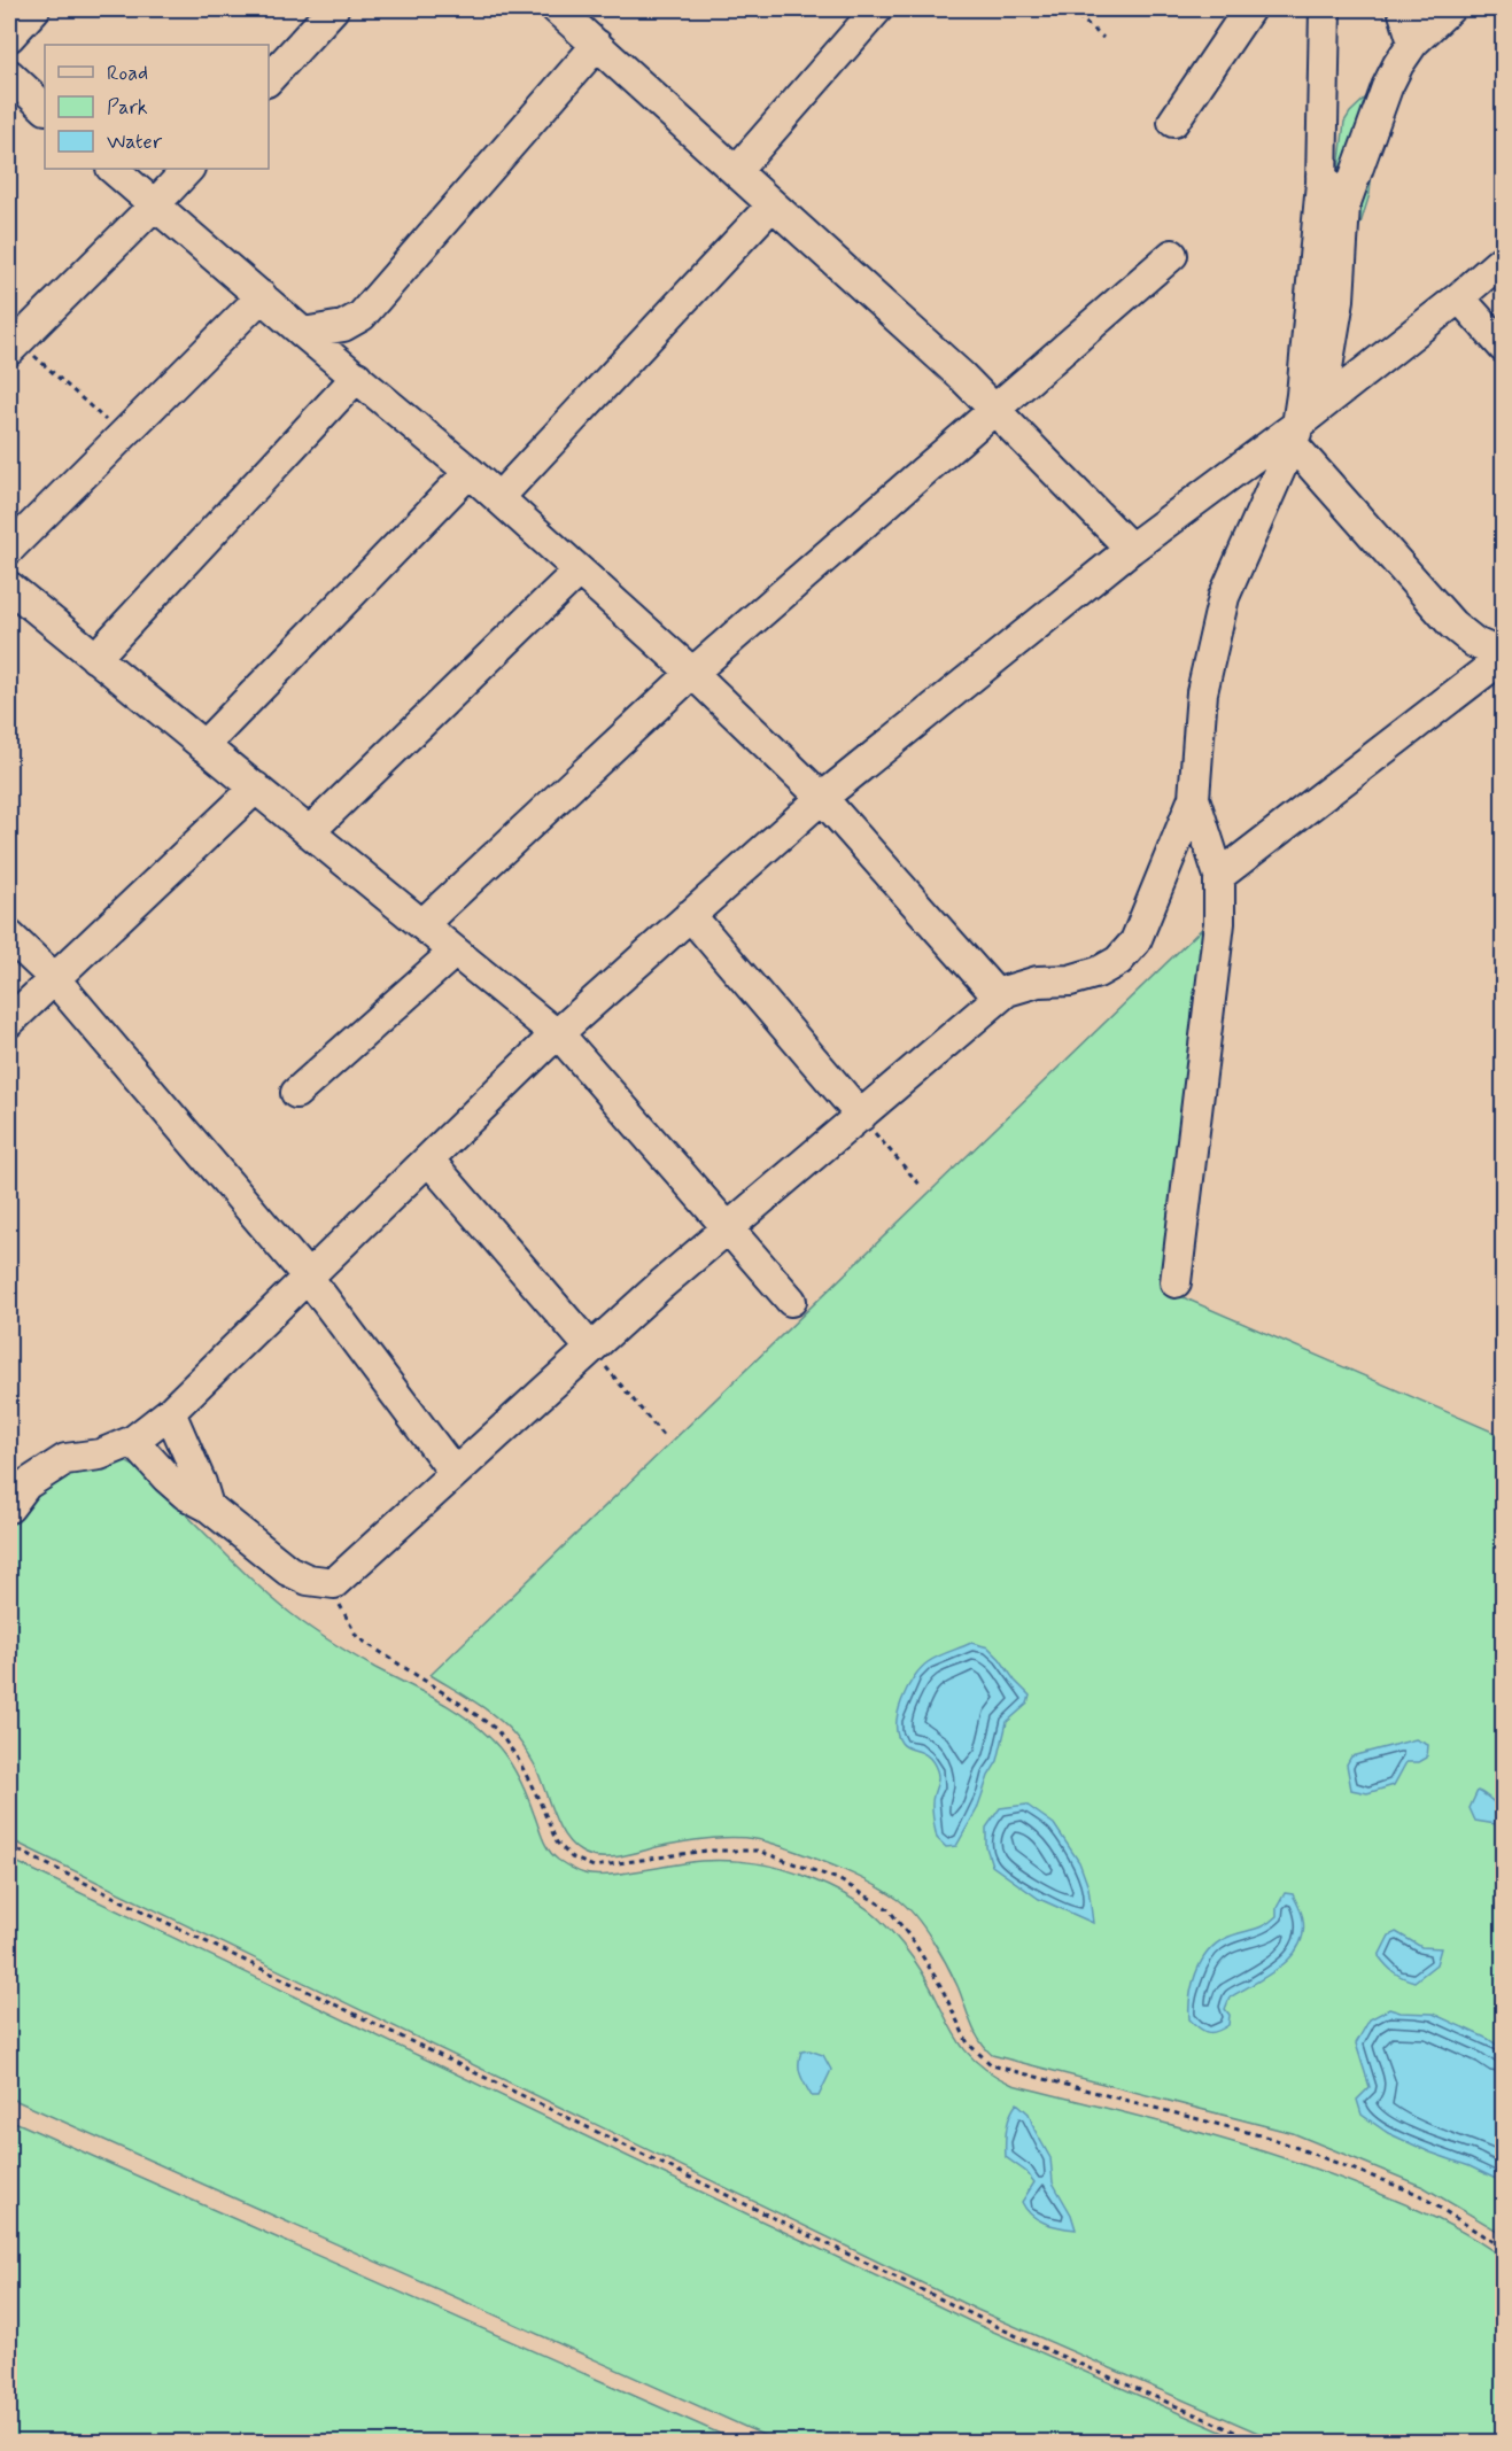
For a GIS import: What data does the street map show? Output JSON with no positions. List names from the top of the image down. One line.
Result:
{"legend":["Road","Park","Water"]}
